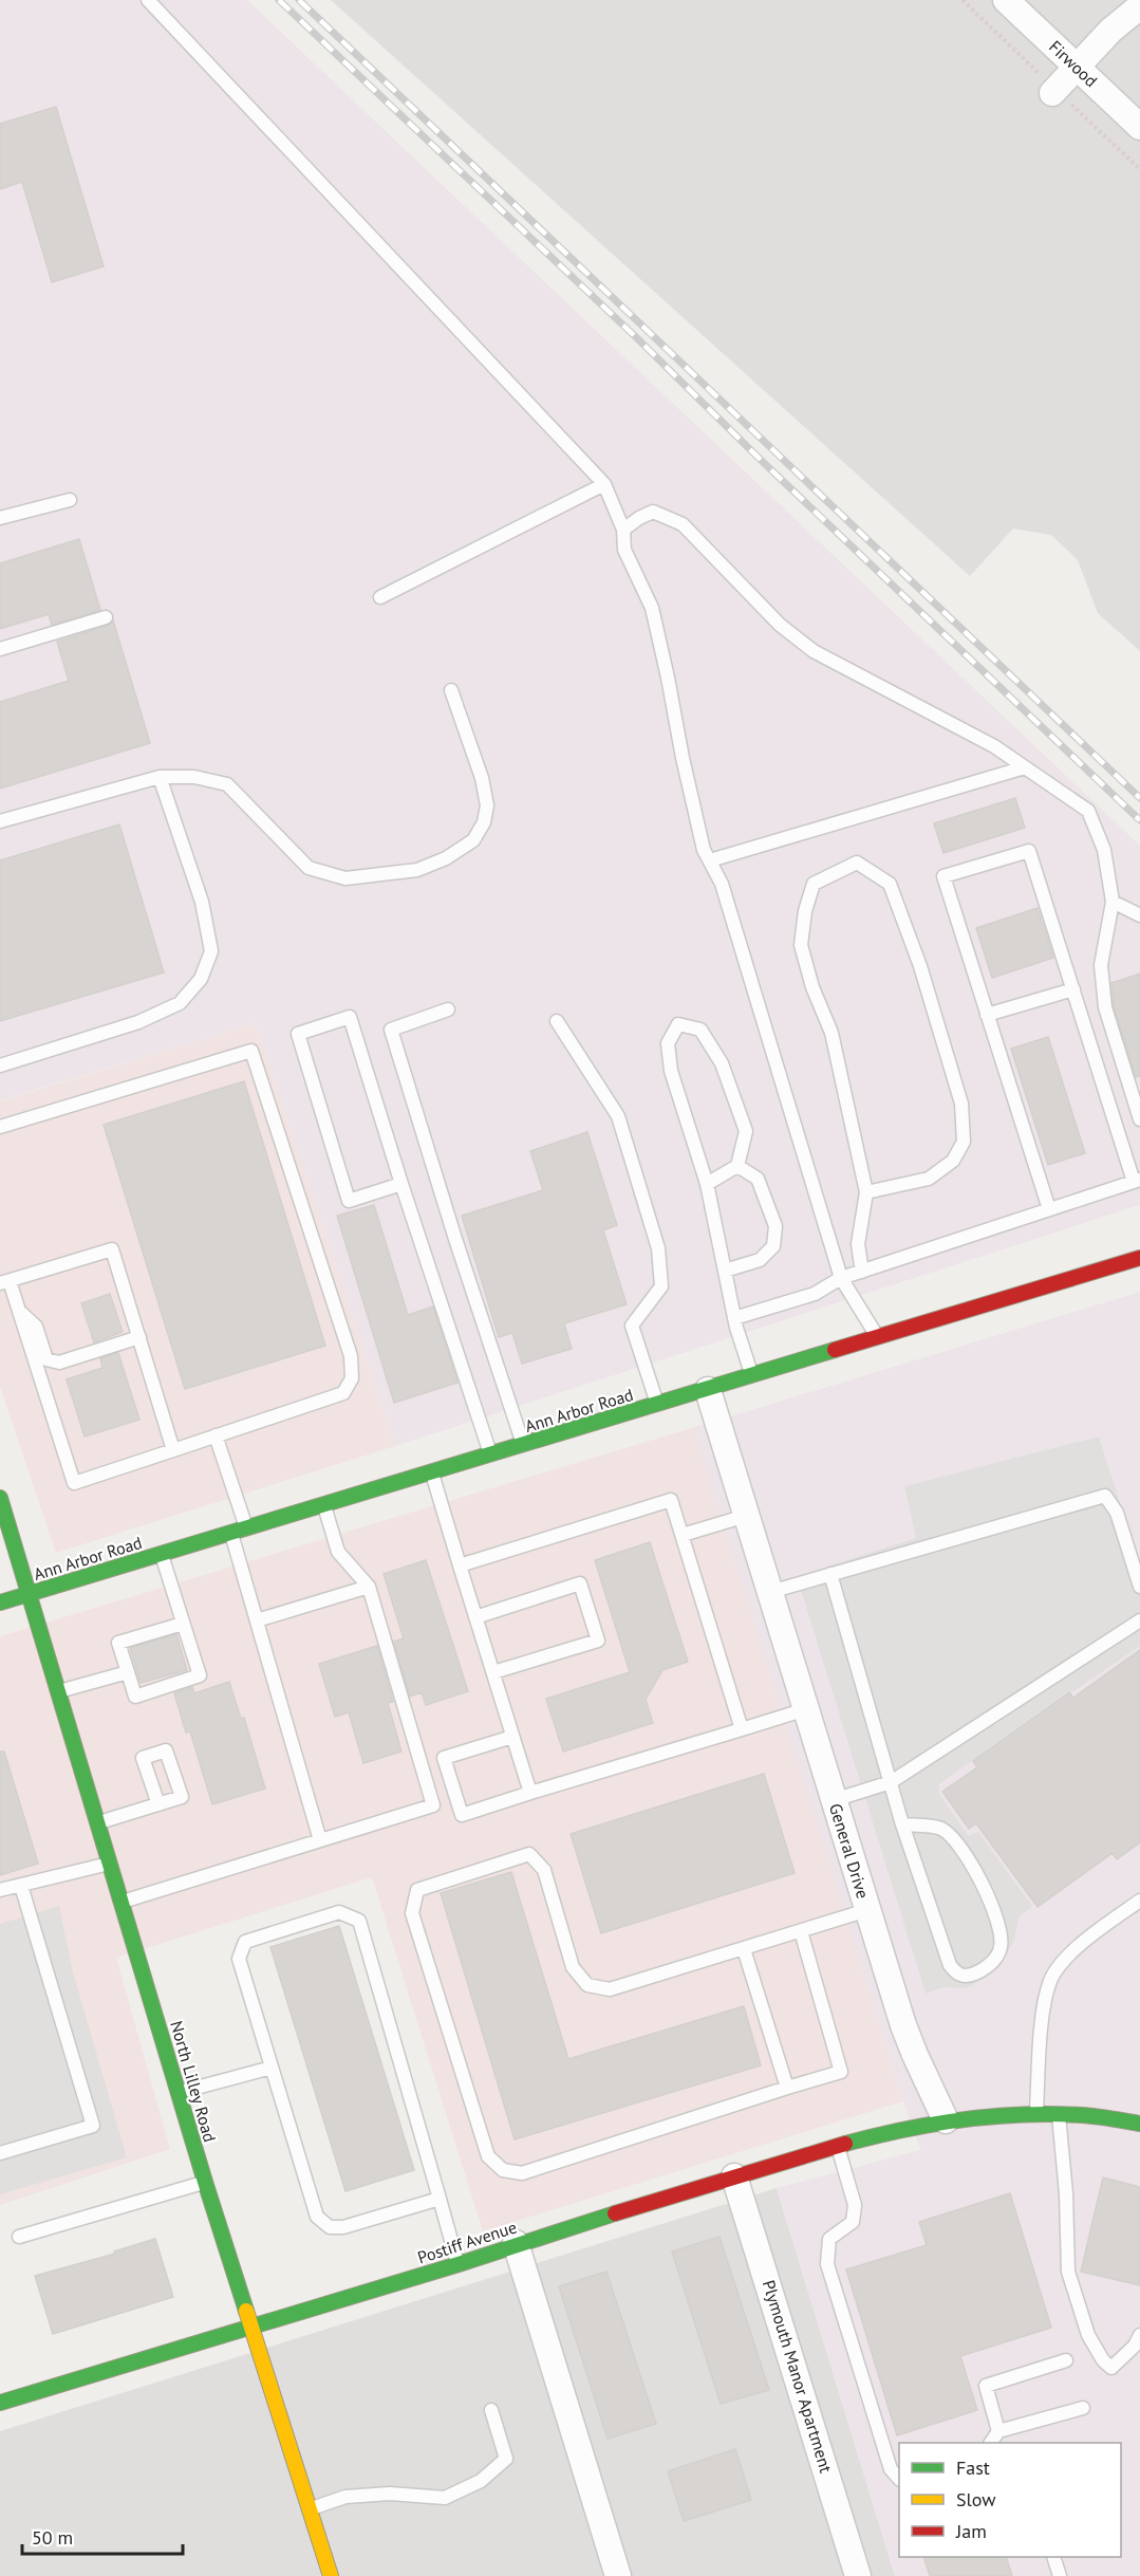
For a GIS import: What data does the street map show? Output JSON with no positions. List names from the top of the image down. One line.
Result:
{"streets":{"street":["Firwood","Ann Arbor Road","General Drive","North Lilley Road","Postiff Avenue","Plymouth Manor Apartment"]},"crossings":[["Ann Arbor Road","General Drive"],["Ann Arbor Road","North Lilley Road"],["General Drive","Postiff Avenue"],["North Lilley Road","Postiff Avenue"],["Postiff Avenue","Plymouth Manor Apartment"]],"legend":["Fast","Slow","Jam"],"scale_bar":"50 m"}
